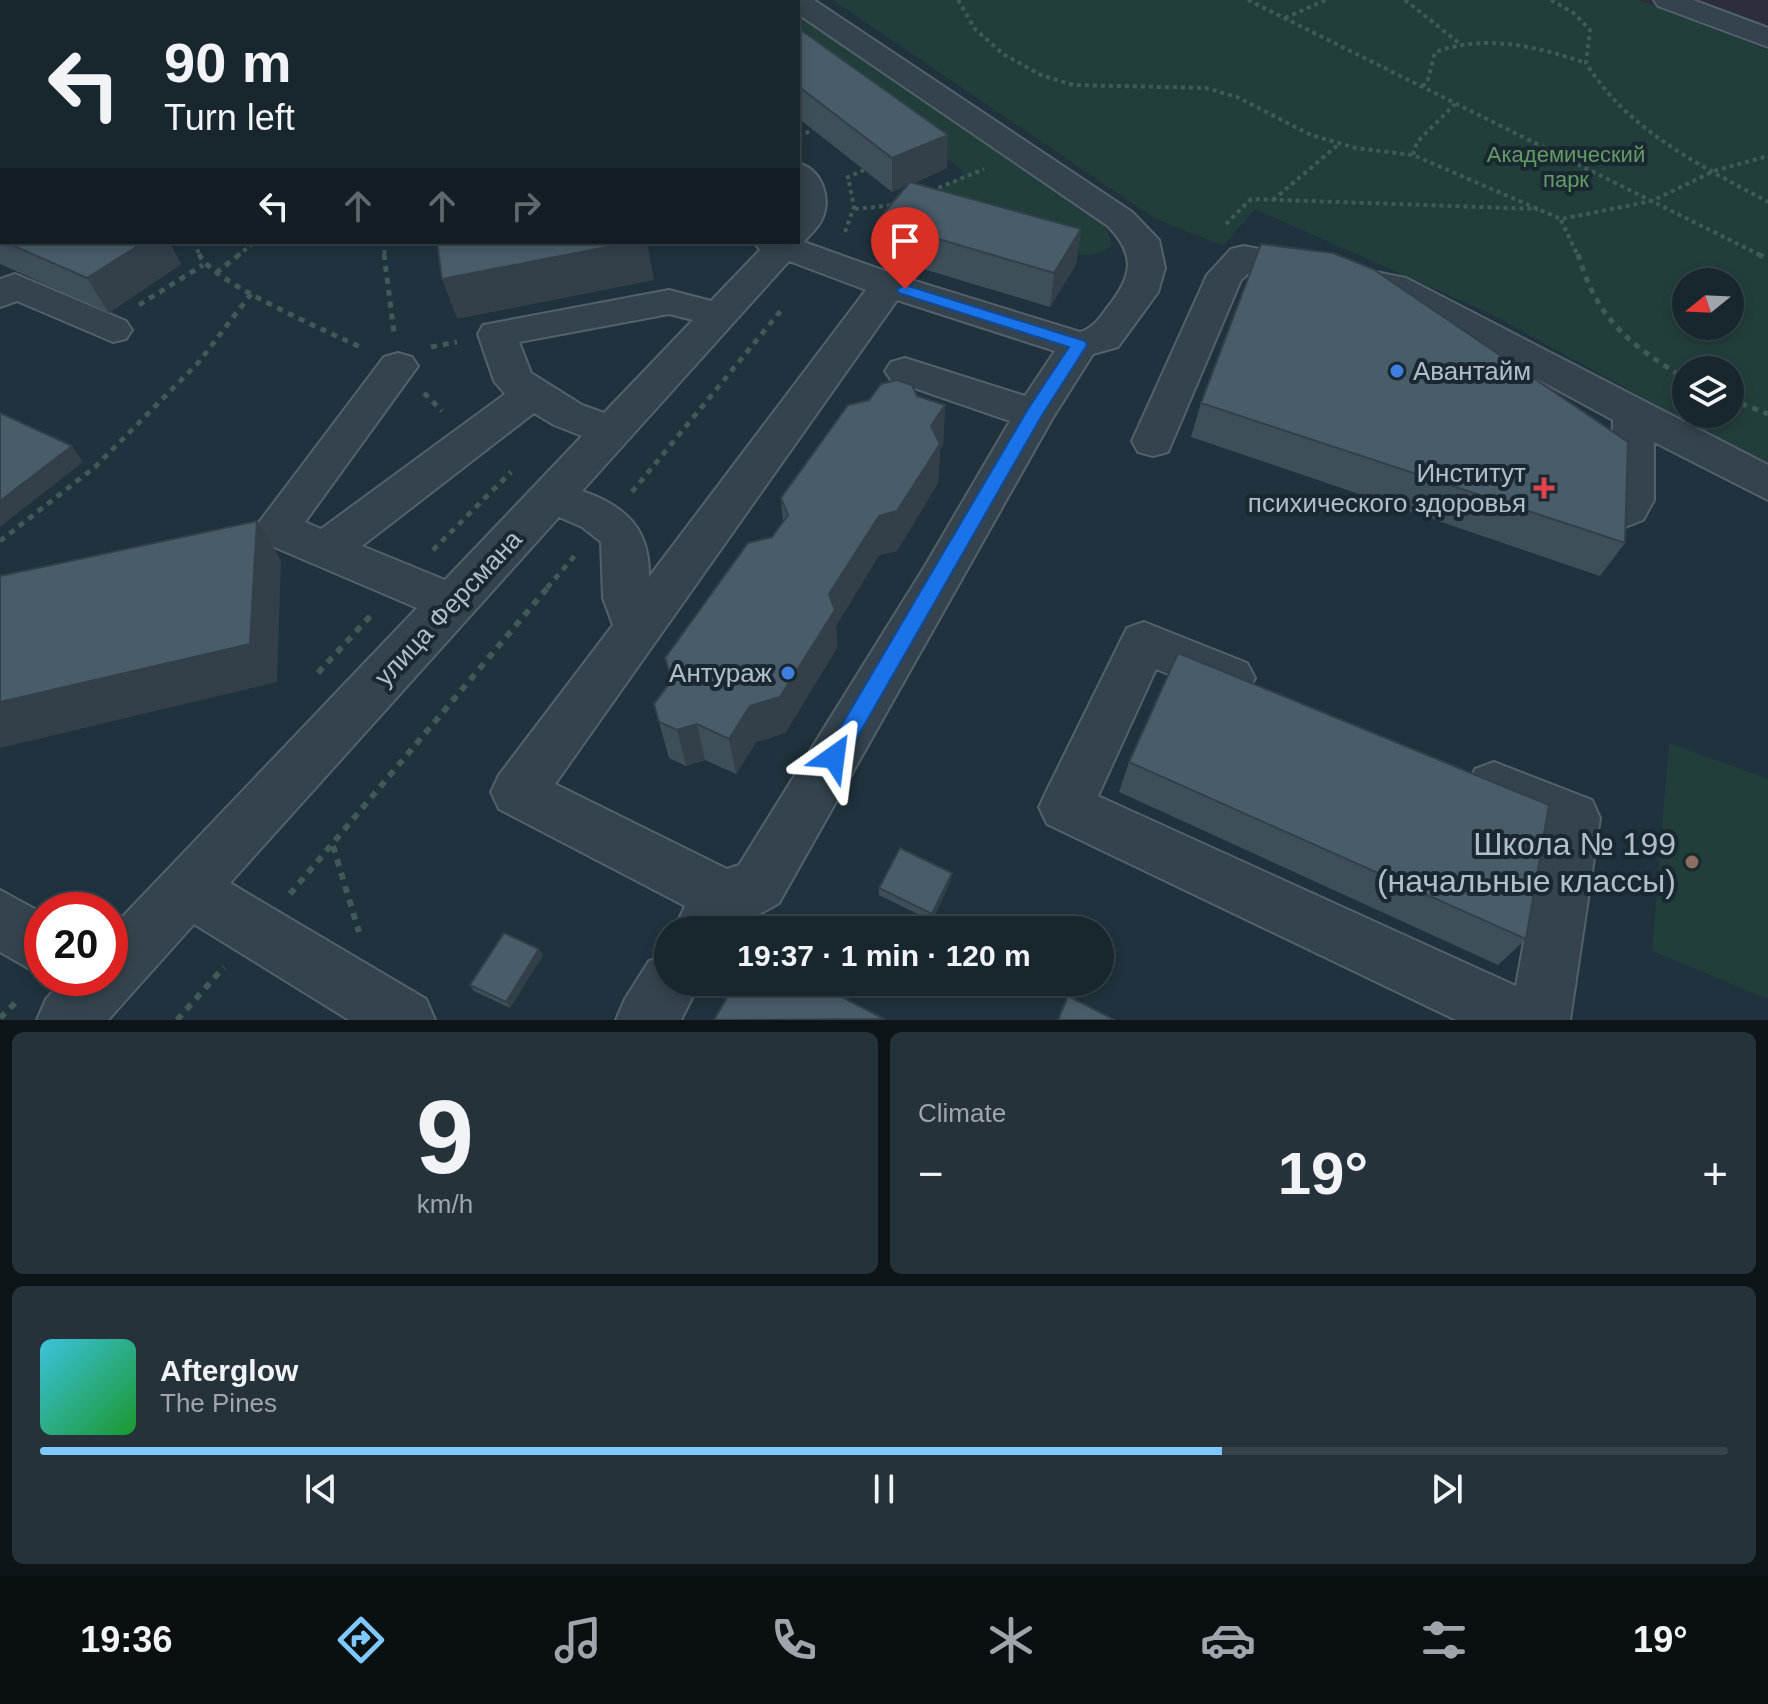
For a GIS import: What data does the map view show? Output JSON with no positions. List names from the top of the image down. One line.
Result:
{"streets":{"street":["улица Ферсмана"]},"parks":["Академический парк"],"places":{"other":["Авантайм","Антураж","Школа № 199 (начальные классы)"],"health":["Институт психического здоровья"]},"north":"left","page":{"turn":["90 m","Turn left"],"limit":"20","trip":"19:37 · 1 min · 120 m","tile":[["9","km/h"],"Climate"],"heat":["−","19°","+"],"song":["Afterglow","The Pines"],"tabs":["19:36","19°"]}}
